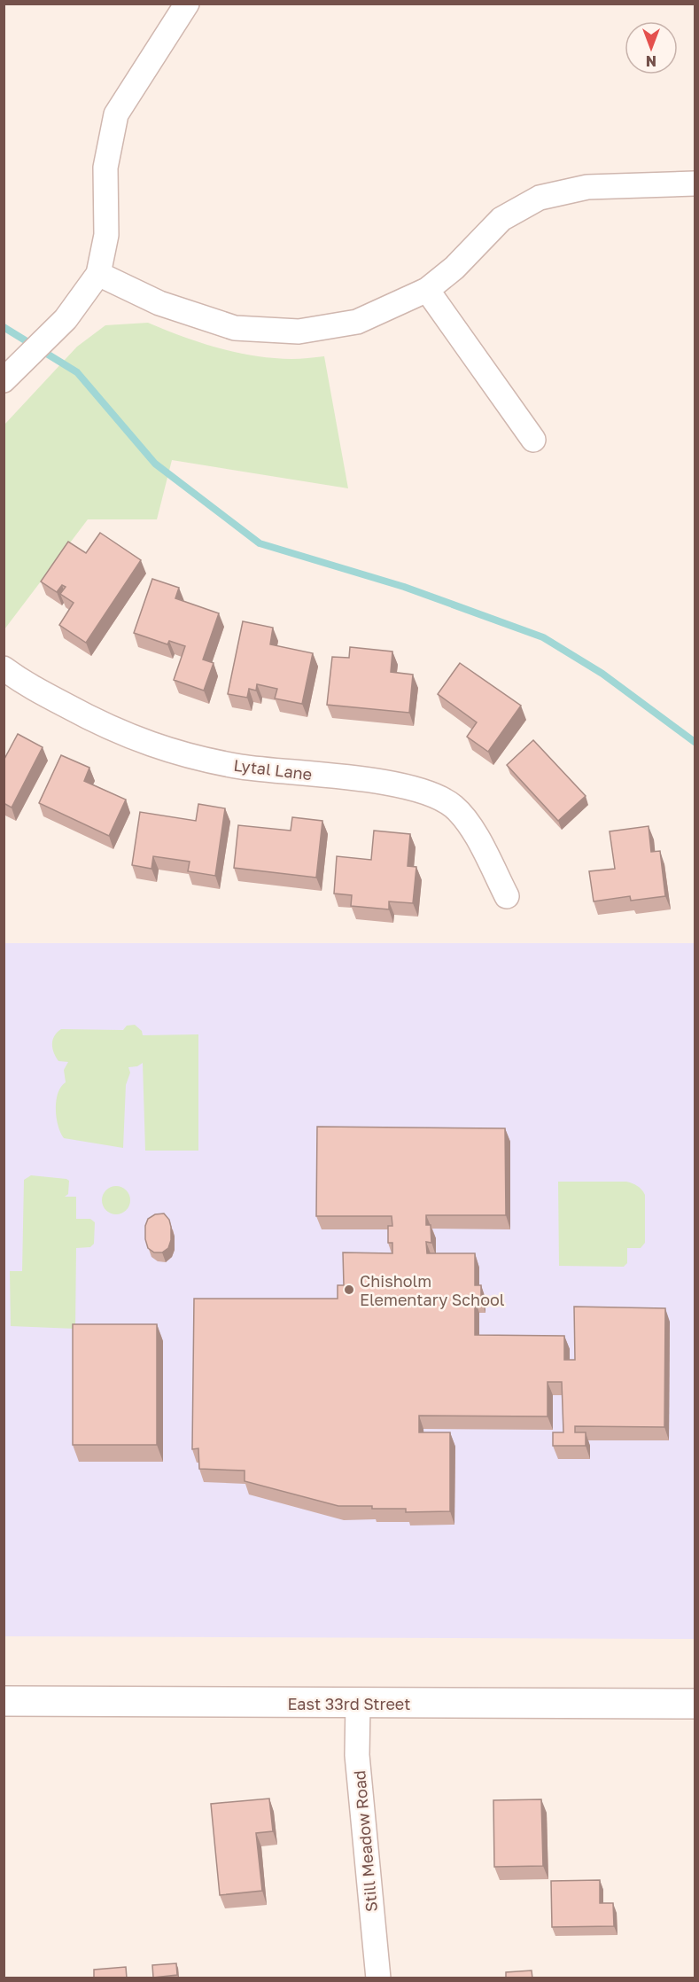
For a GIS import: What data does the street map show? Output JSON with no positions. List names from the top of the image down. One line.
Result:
{"streets":{"street":["Lytal Lane","East 33rd Street","Still Meadow Road"]},"crossings":[["East 33rd Street","Still Meadow Road"]],"places":["Chisholm Elementary School"],"north":"bottom"}
